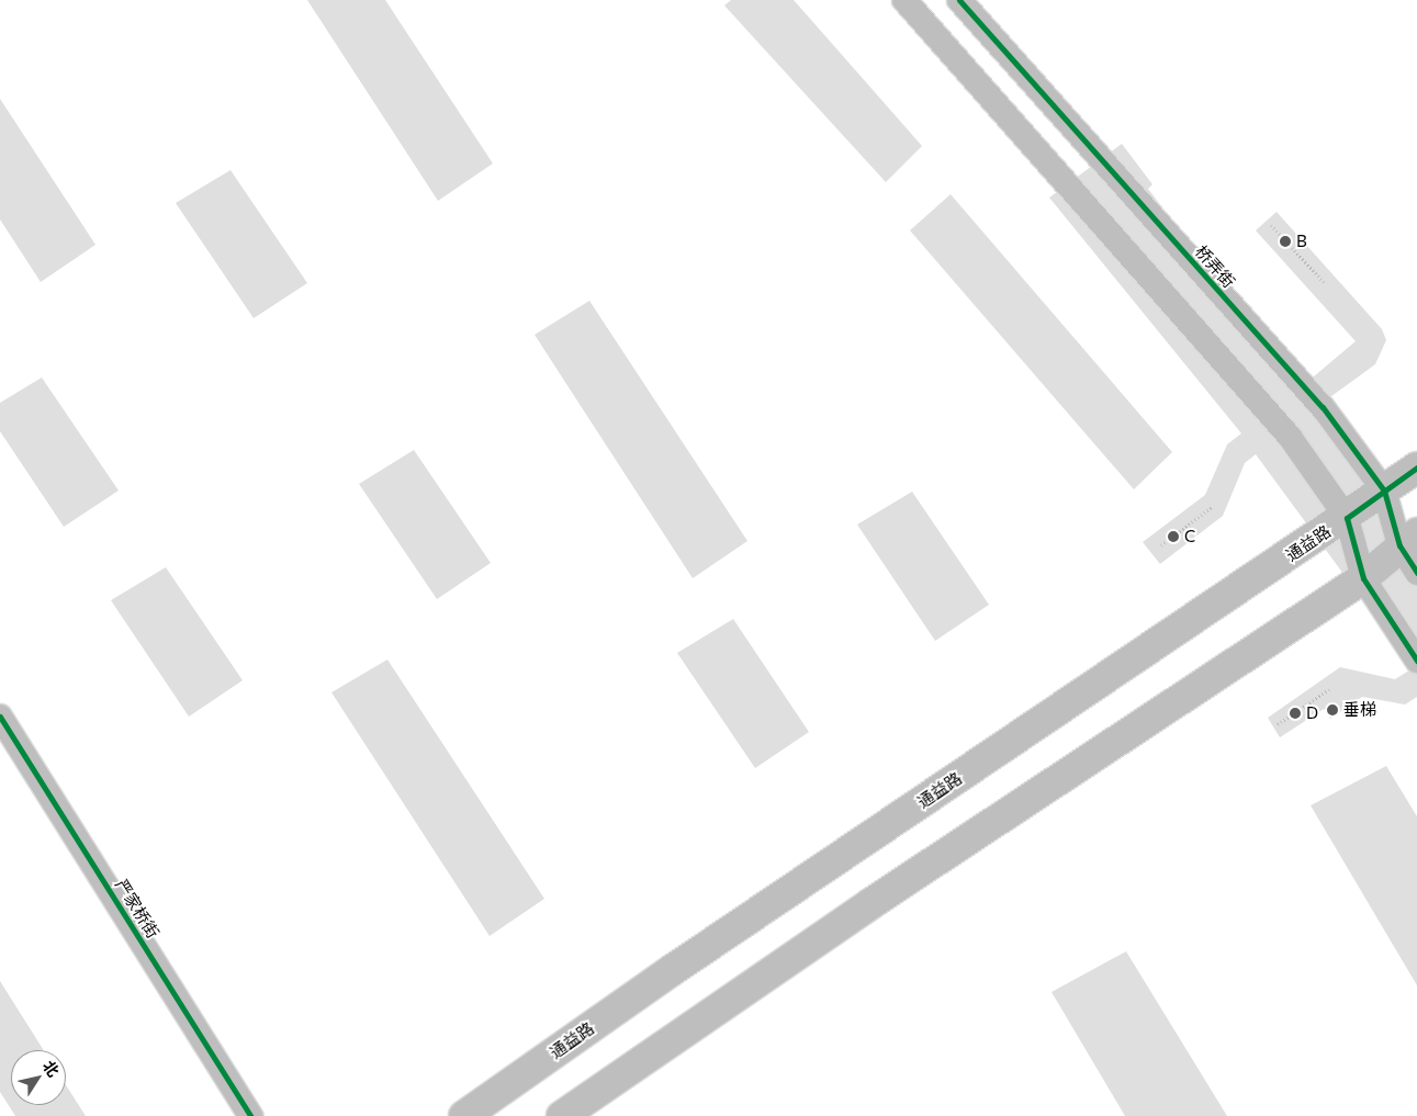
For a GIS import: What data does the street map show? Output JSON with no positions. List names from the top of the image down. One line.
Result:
{"streets":{"main road":["通益路"],"street":["桥弄街","严家桥街"]},"crossings":[["桥弄街","通益路"]],"places":["B","C","垂梯","D"],"north":"top right"}
